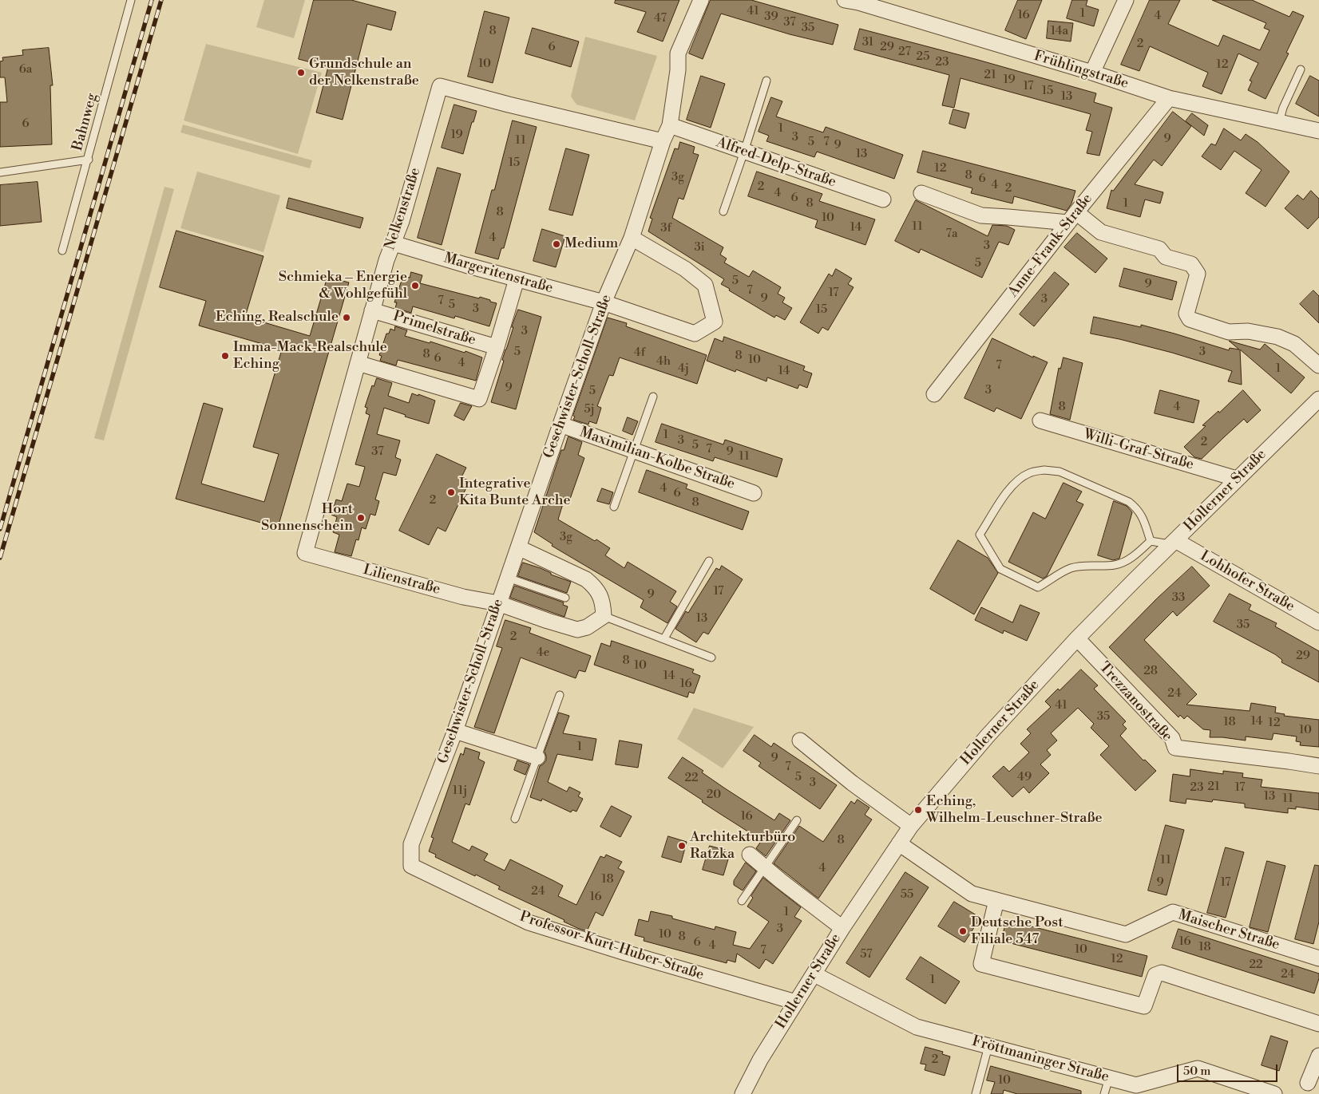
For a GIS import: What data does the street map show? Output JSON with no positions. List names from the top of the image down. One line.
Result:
{"streets":{"street":["Frühlingstraße","Alfred-Delp-Straße","Nelkenstraße","Anne-Frank-Straße","Margeritenstraße","Primelstraße","Geschwister-Scholl-Straße","Willi-Graf-Straße","Maximilian-Kolbe Straße","Hollerner Straße","Lilienstraße","Lohhofer Straße","Trezzanostraße","Maischer Straße","Professor-Kurt-Huber-Straße","Fröttmaninger Straße"],"lane":["Bahnweg"]},"crossings":[["Frühlingstraße","Anne-Frank-Straße"],["Alfred-Delp-Straße","Geschwister-Scholl-Straße"],["Nelkenstraße","Margeritenstraße"],["Nelkenstraße","Primelstraße"],["Nelkenstraße","Geschwister-Scholl-Straße"],["Nelkenstraße","Lilienstraße"],["Margeritenstraße","Geschwister-Scholl-Straße"],["Geschwister-Scholl-Straße","Maximilian-Kolbe Straße"],["Geschwister-Scholl-Straße","Lilienstraße"],["Geschwister-Scholl-Straße","Professor-Kurt-Huber-Straße"],["Willi-Graf-Straße","Hollerner Straße"],["Hollerner Straße","Lohhofer Straße"],["Hollerner Straße","Trezzanostraße"],["Hollerner Straße","Maischer Straße"],["Hollerner Straße","Professor-Kurt-Huber-Straße"],["Hollerner Straße","Fröttmaninger Straße"]],"places":["Grundschule an der Nelkenstraße","Medium","Schmieka – Energie & Wohlgefühl","Eching, Realschule","Imma-Mack-Realschule Eching","Integrative Kita Bunte Arche","Hort Sonnenschein","Eching, Wilhelm-Leuschner-Straße","Architekturbüro Ratzka","Deutsche Post Filiale 547"],"house_numbers":["41","1","16","4","39","47","37","35","8","14a","31","2","6","29","27","25","23","10","12","6a","21","19","17","15","13","6","1","19","3","9","11","5","7","9","13","15","12","8","3g","6","4","2","2","4","6","8","1","8","10","11","14","3f","7a","4","3","3i","5","5","9","7","17","9","3","7","5","3","15","3","5","3","4f","8","8","6","10","4h","4","7","4j","1","14","9","3","5","8","4","5j","1","3","2","5","7","37","9","11","4","6","2","8","3g","17","9","33","13","35","2","4e","29","8","10","28","14","16","24","41","35","14","18","12","10","1","9","7","5","49","22","3","21","23","17","11j","20","13","11","16","8","11","4","18","9","17","24","55","16","1","3","10","8","16","6","4","18","10","7","57","12","22","24","1","2","10"],"scale_bar":"50 m"}
